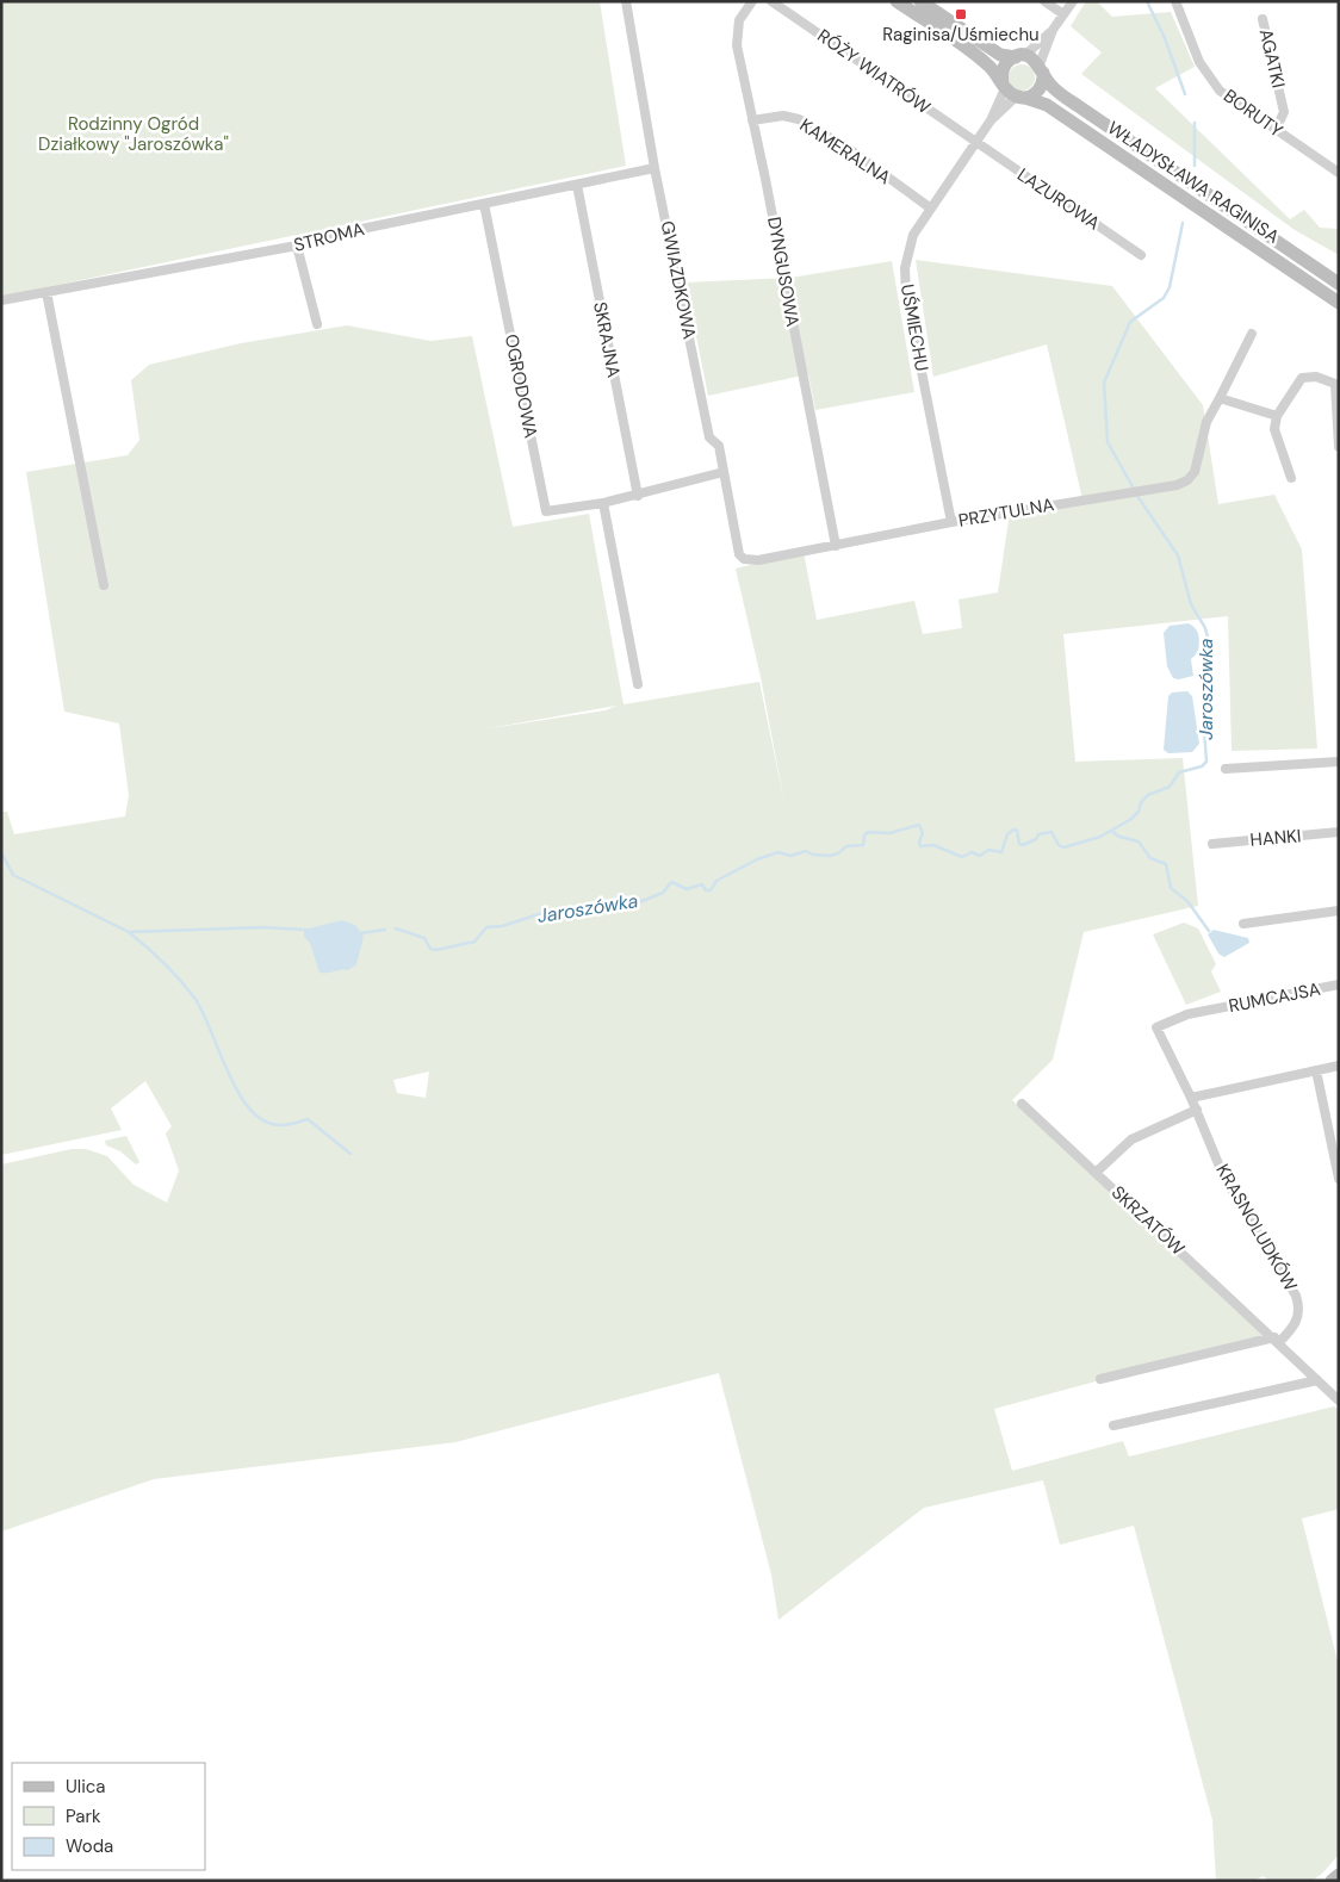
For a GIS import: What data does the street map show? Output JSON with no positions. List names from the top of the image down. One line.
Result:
{"streets":{"main road":["WŁADYSŁAWA RAGINISA"],"street":["AGATKI","RÓŻY WIATRÓW","BORUTY","KAMERALNA","LAZUROWA","STROMA","DYNGUSOWA","GWIAZDKOWA","UŚMIECHU","SKRAJNA","OGRODOWA","PRZYTULNA","HANKI","RUMCAJSA","SKRZATÓW","KRASNOLUDKÓW"]},"crossings":[["AGATKI","BORUTY"],["RÓŻY WIATRÓW","LAZUROWA"],["RÓŻY WIATRÓW","UŚMIECHU"],["KAMERALNA","DYNGUSOWA"],["KAMERALNA","UŚMIECHU"],["WŁADYSŁAWA RAGINISA","UŚMIECHU"],["LAZUROWA","UŚMIECHU"],["STROMA","GWIAZDKOWA"],["STROMA","SKRAJNA"],["STROMA","OGRODOWA"],["DYNGUSOWA","PRZYTULNA"],["GWIAZDKOWA","OGRODOWA"],["GWIAZDKOWA","PRZYTULNA"],["UŚMIECHU","PRZYTULNA"],["SKRAJNA","OGRODOWA"],["RUMCAJSA","KRASNOLUDKÓW"],["SKRZATÓW","KRASNOLUDKÓW"]],"water":["Jaroszówka"],"parks":["Rodzinny Ogród Działkowy \"Jaroszówka\""],"places":{"transit":["Raginisa/Uśmiechu"]},"legend":["Ulica","Park","Woda"]}
